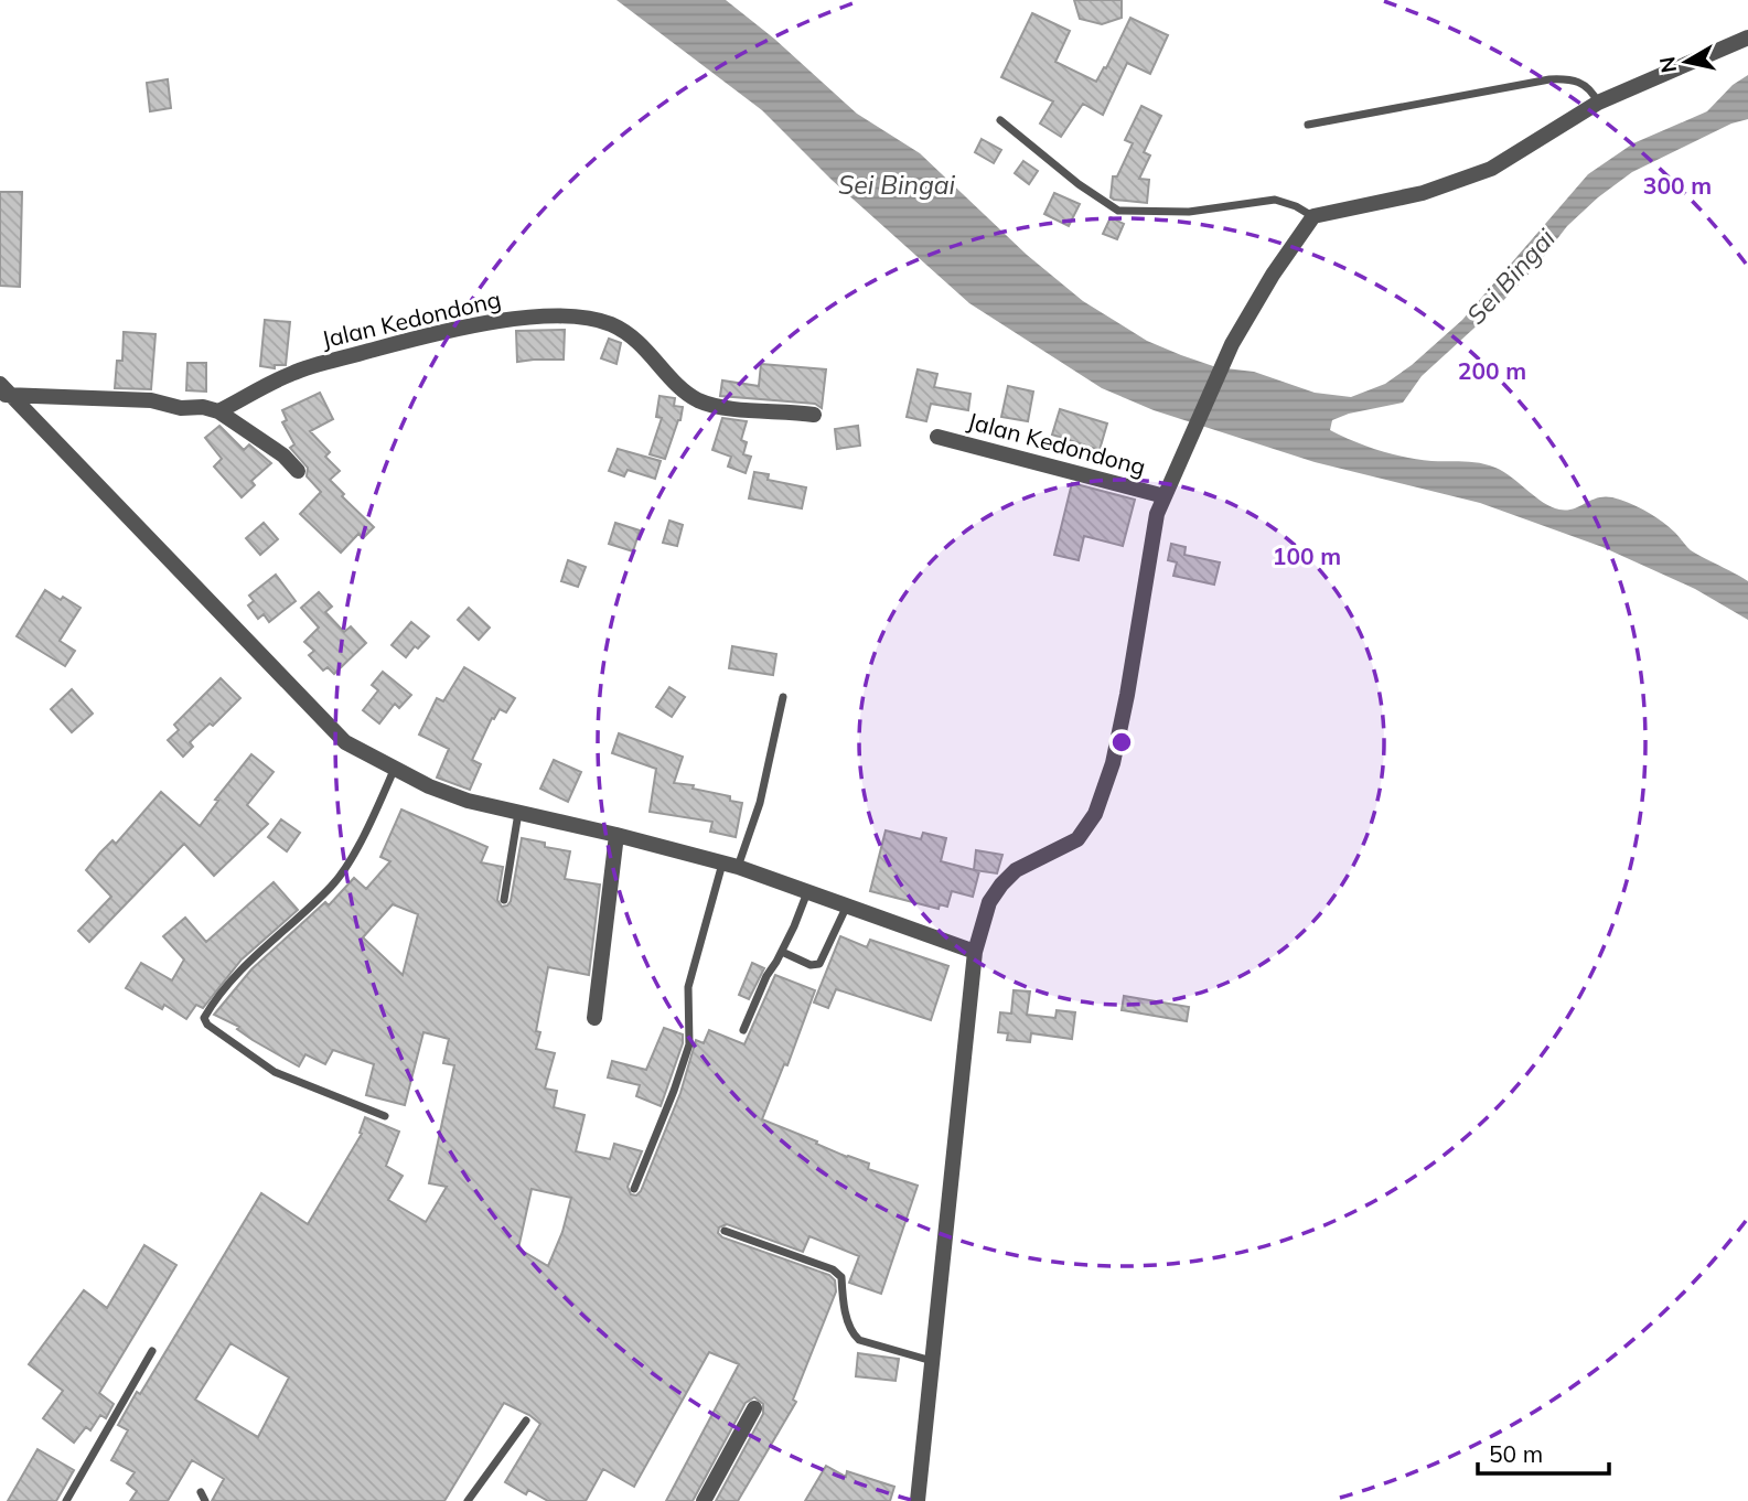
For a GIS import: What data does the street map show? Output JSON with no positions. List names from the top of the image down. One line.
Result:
{"streets":{"street":["Jalan Kedondong"]},"water":["Sei Bingai"],"scale_bar":"50 m","north":"left","rings":["300 m","200 m","100 m"]}
